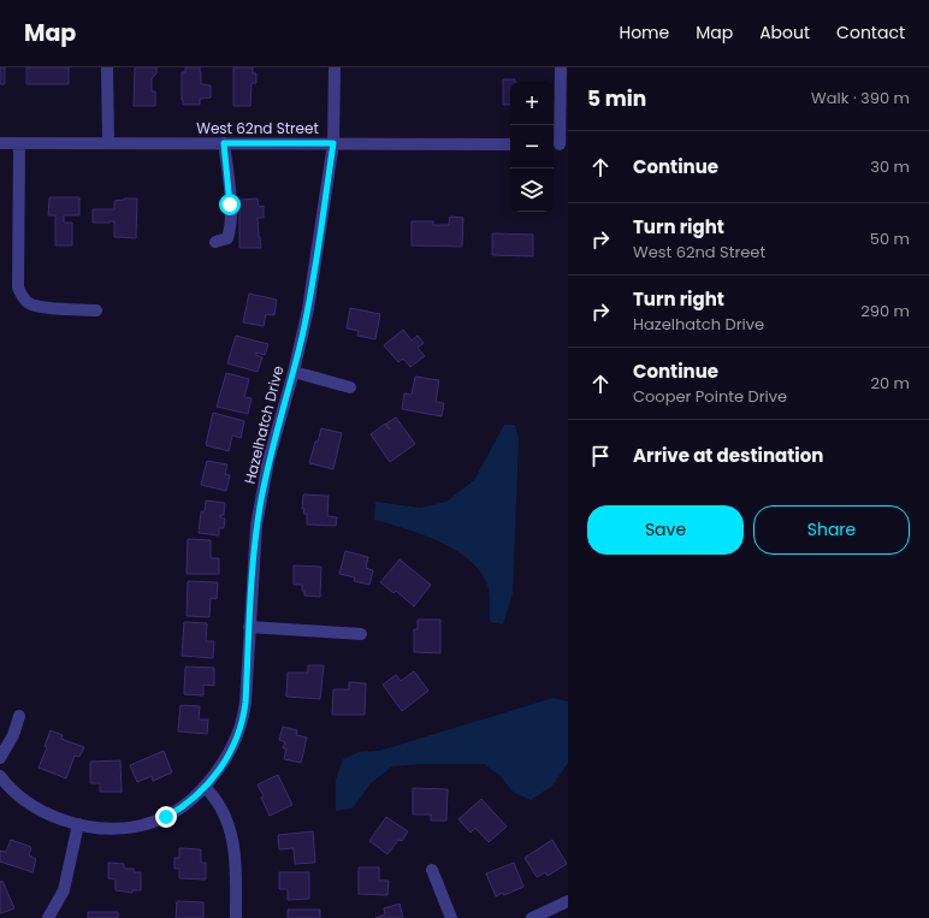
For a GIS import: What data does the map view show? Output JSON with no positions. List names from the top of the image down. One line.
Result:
{"streets":{"street":["West 62nd Street","Hazelhatch Drive"]},"crossings":[["West 62nd Street","Hazelhatch Drive"]],"page":{"header":"Map","nav":["Home","Map","About","Contact"],"heading":["5 min","Walk · 390 m"],"map_buttons":["+","−"],"list":[["Continue","30 m"],["Turn right","West 62nd Street","50 m"],["Turn right","Hazelhatch Drive","290 m"],["Continue","Cooper Pointe Drive","20 m"],"Arrive at destination"],"buttons":["Save","Share"]}}
